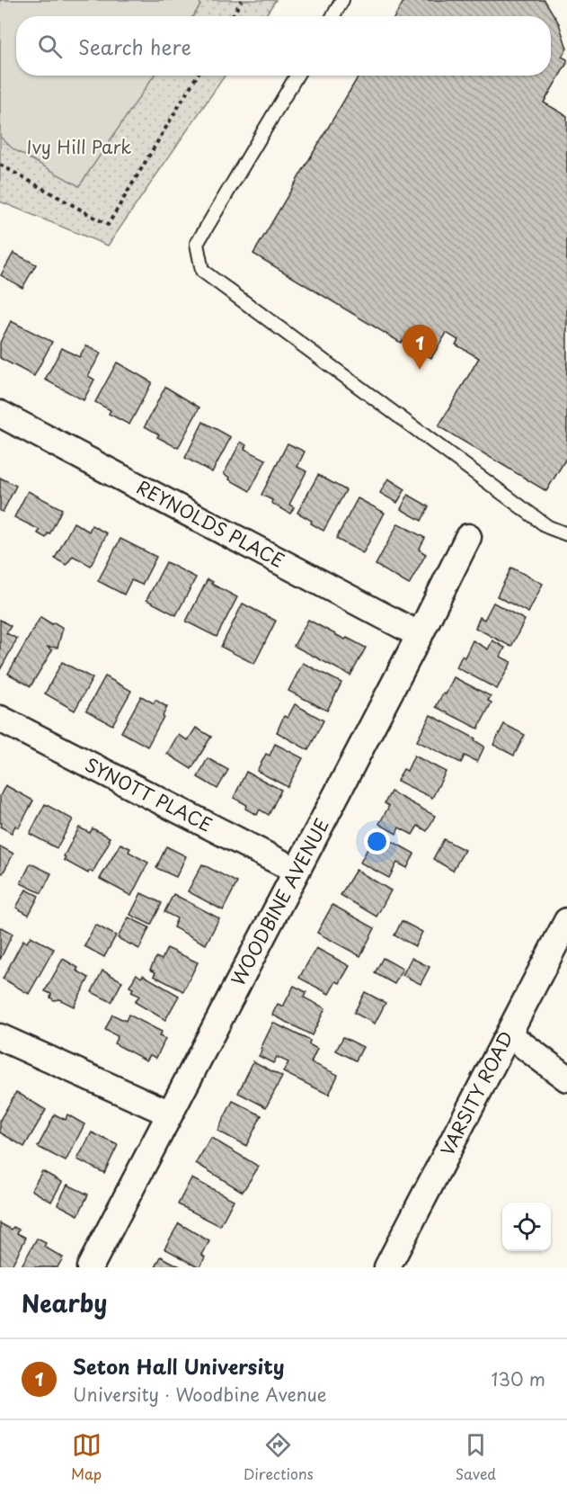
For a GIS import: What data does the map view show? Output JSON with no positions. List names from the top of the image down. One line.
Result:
{"streets":{"street":["REYNOLDS PLACE","SYNOTT PLACE","WOODBINE AVENUE","VARSITY ROAD"]},"crossings":[["REYNOLDS PLACE","WOODBINE AVENUE"],["SYNOTT PLACE","WOODBINE AVENUE"]],"parks":["Ivy Hill Park"],"page":{"search":"Search here","pins":"1","heading":"Nearby","list":[{"mark":"1","name":"Seton Hall University","note":"University · Woodbine Avenue","value":"130 m"}],"nav":["Map","Directions","Saved"]}}
